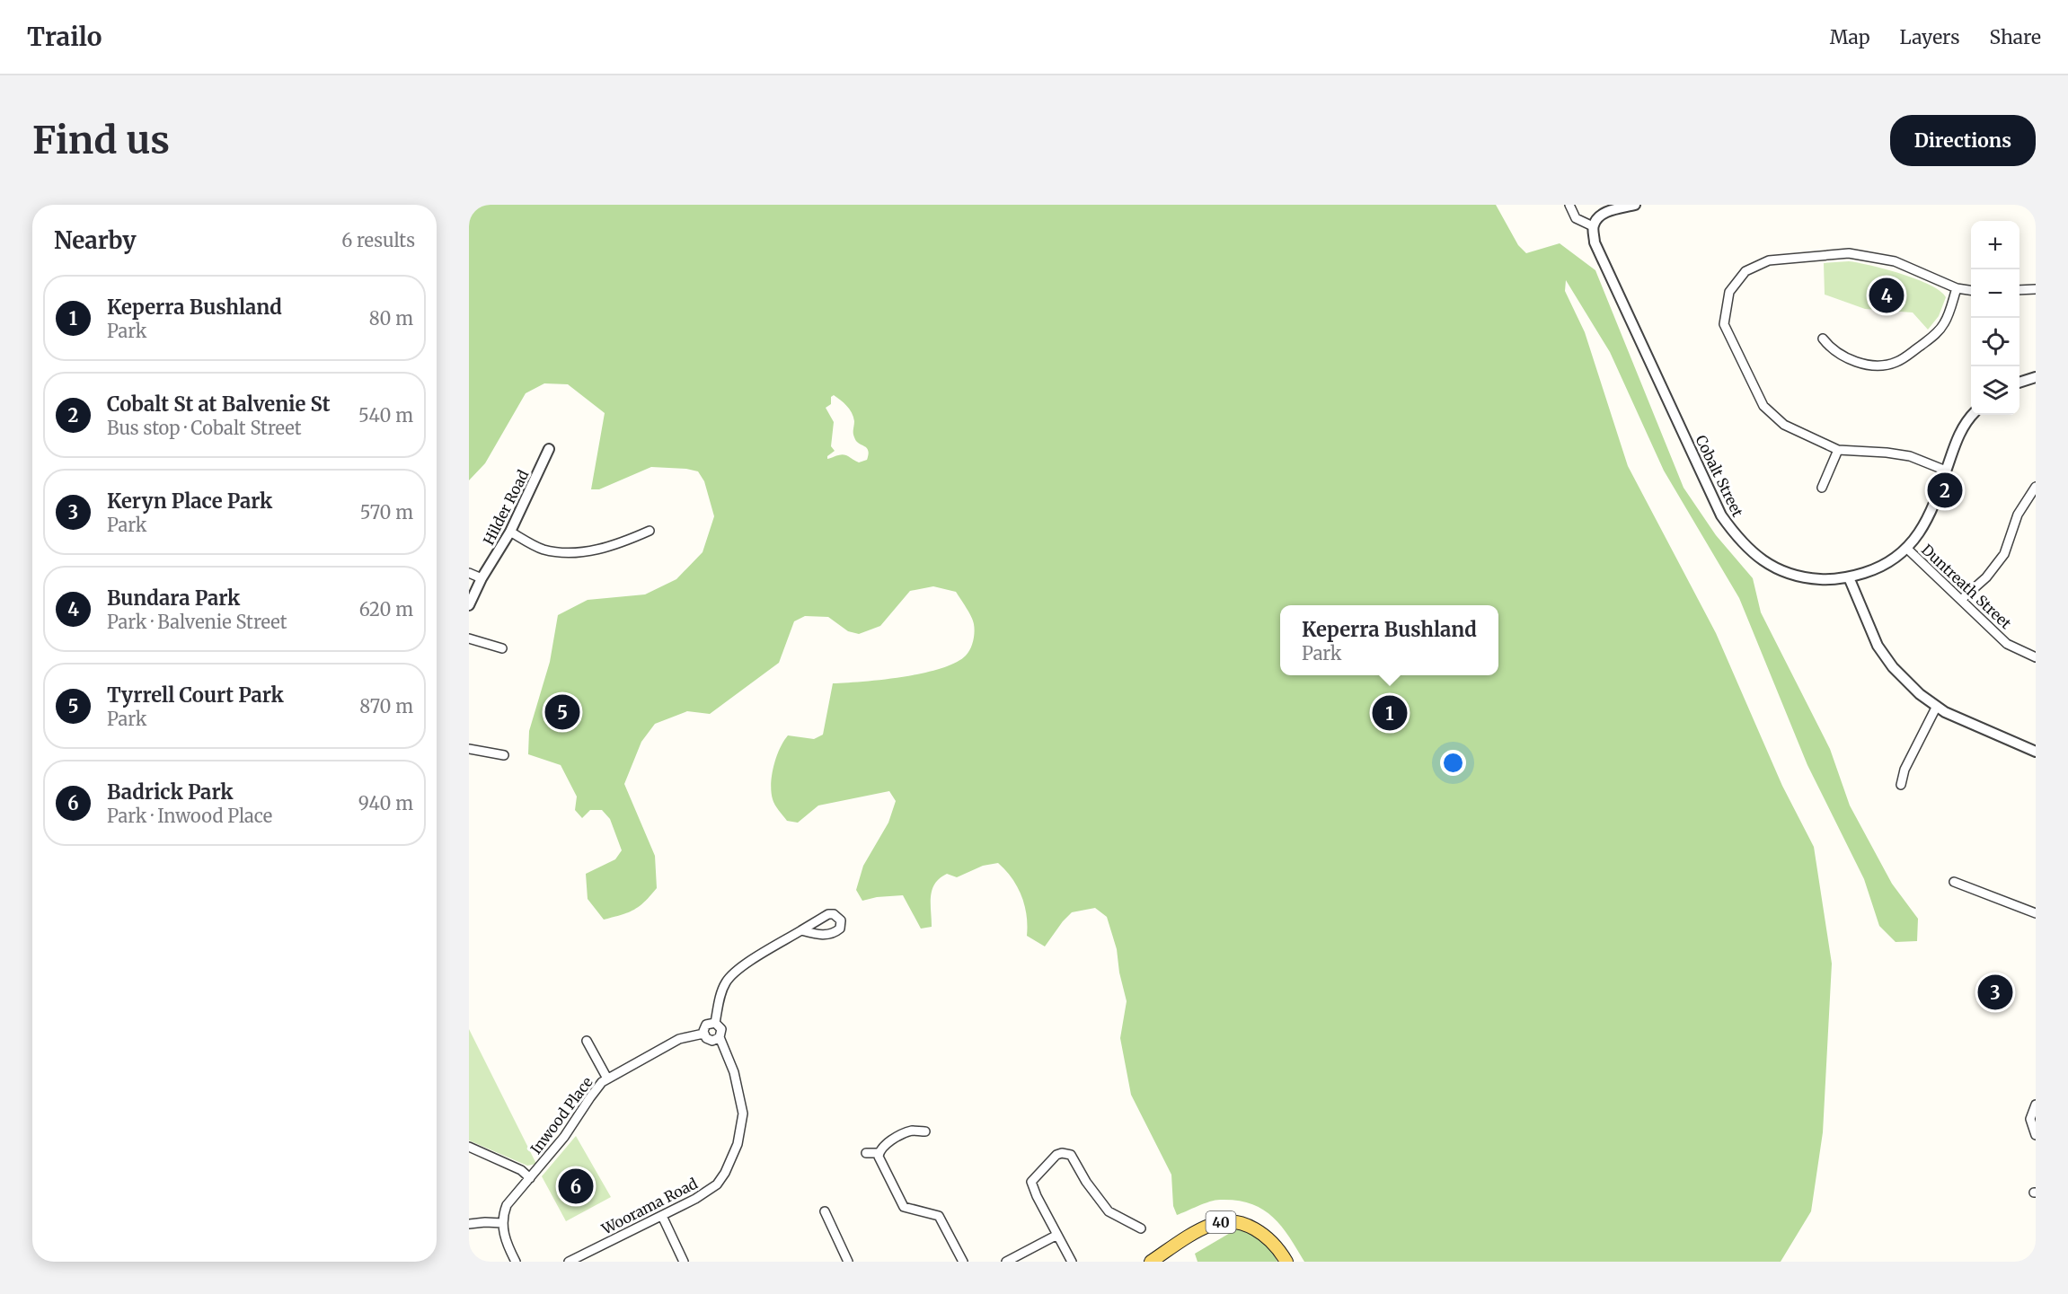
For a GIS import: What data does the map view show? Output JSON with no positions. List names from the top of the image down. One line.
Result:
{"streets":{"main road":["40"],"street":["Cobalt Street","Hilder Road","Duntreath Street","Inwood Place","Woorama Road"]},"crossings":[["Cobalt Street","Duntreath Street"],["Inwood Place","Woorama Road"]],"page":{"header":"Trailo","nav":["Map","Layers","Share"],"buttons":"Directions","title":"Find us","heading":["Nearby","6 results"],"map_buttons":["+","−"],"list":[{"mark":"1","name":"Keperra Bushland","note":"Park","value":"80 m"},{"mark":"2","name":"Cobalt St at Balvenie St","note":"Bus stop · Cobalt Street","value":"540 m"},{"mark":"3","name":"Keryn Place Park","note":"Park","value":"570 m"},{"mark":"4","name":"Bundara Park","note":"Park · Balvenie Street","value":"620 m"},{"mark":"5","name":"Tyrrell Court Park","note":"Park","value":"870 m"},{"mark":"6","name":"Badrick Park","note":"Park · Inwood Place","value":"940 m"}],"pins":["4","2","5","1","3","6"],"popup":["Keperra Bushland","Park"]}}
